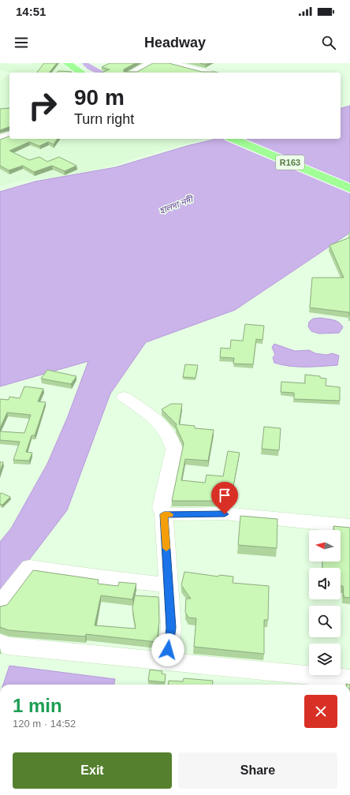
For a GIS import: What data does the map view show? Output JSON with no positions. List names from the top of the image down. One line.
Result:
{"streets":{"main road":["R163"]},"water":["হালদা নদী"],"north":"left","page":{"status":"14:51","header":"Headway","turn":["90 m","Turn right"],"heading":["1 min","120 m · 14:52"],"buttons":["Exit","Share"]}}
